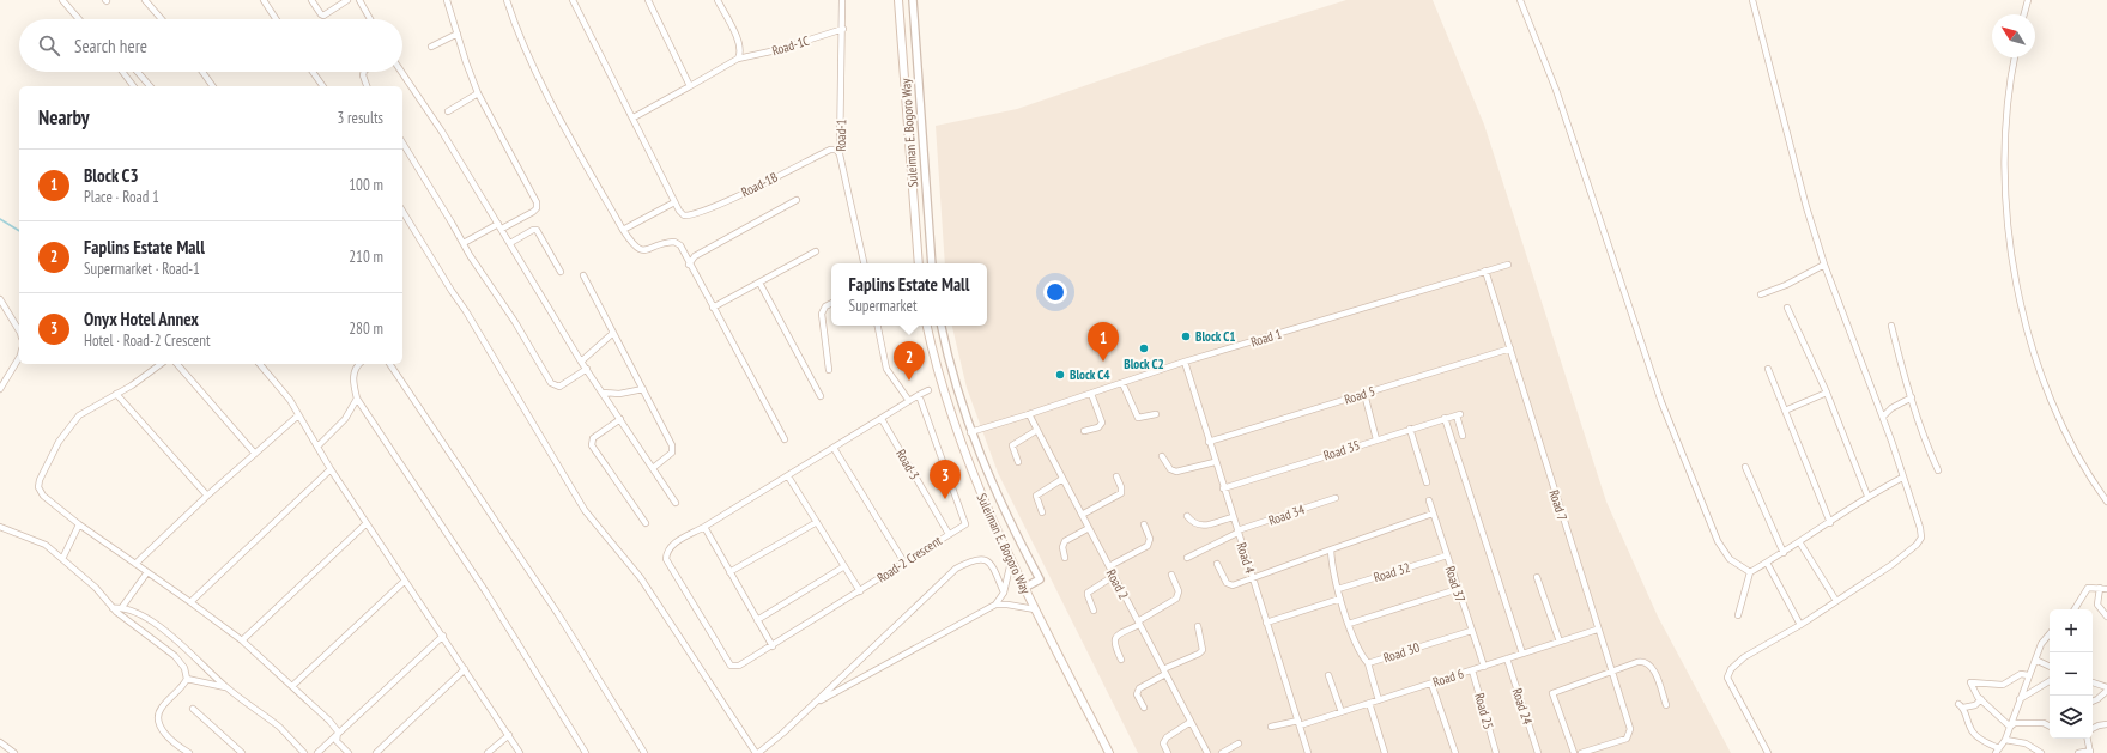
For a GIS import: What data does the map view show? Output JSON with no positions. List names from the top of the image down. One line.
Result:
{"streets":{"main road":["Suleiman E. Bogoro Way"],"street":["Road-1C","Road-1","Road-1B","Road 1","Road 5","Road 35","Road-3","Road 7","Road 34","Road 4","Road-2 Crescent","Road 32","Road 2","Road 37","Road 30","Road 6","Road 24","Road 25"]},"crossings":[["Road-1C","Road-1"],["Suleiman E. Bogoro Way","Road 1"],["Road-1","Road-1B"],["Road 1","Road 7"],["Road 1","Road 4"],["Road 1","Road 2"],["Road 5","Road 7"],["Road 5","Road 4"],["Road 35","Road 4"],["Road-3","Road-2 Crescent"],["Road 7","Road 6"],["Road 34","Road 4"],["Road 4","Road 6"],["Road 32","Road 37"],["Road 37","Road 30"],["Road 37","Road 6"],["Road 30","Road 6"],["Road 6","Road 24"],["Road 6","Road 25"]],"places":["Block C1","Block C2","Block C4"],"north":"top left","page":{"search":"Search here","heading":["Nearby","3 results"],"list":[{"mark":"1","name":"Block C3","note":"Place · Road 1","value":"100 m"},{"mark":"2","name":"Faplins Estate Mall","note":"Supermarket · Road-1","value":"210 m"},{"mark":"3","name":"Onyx Hotel Annex","note":"Hotel · Road-2 Crescent","value":"280 m"}],"popup":["Faplins Estate Mall","Supermarket"],"pins":["1","2","3"],"map_buttons":["+","−"]}}
